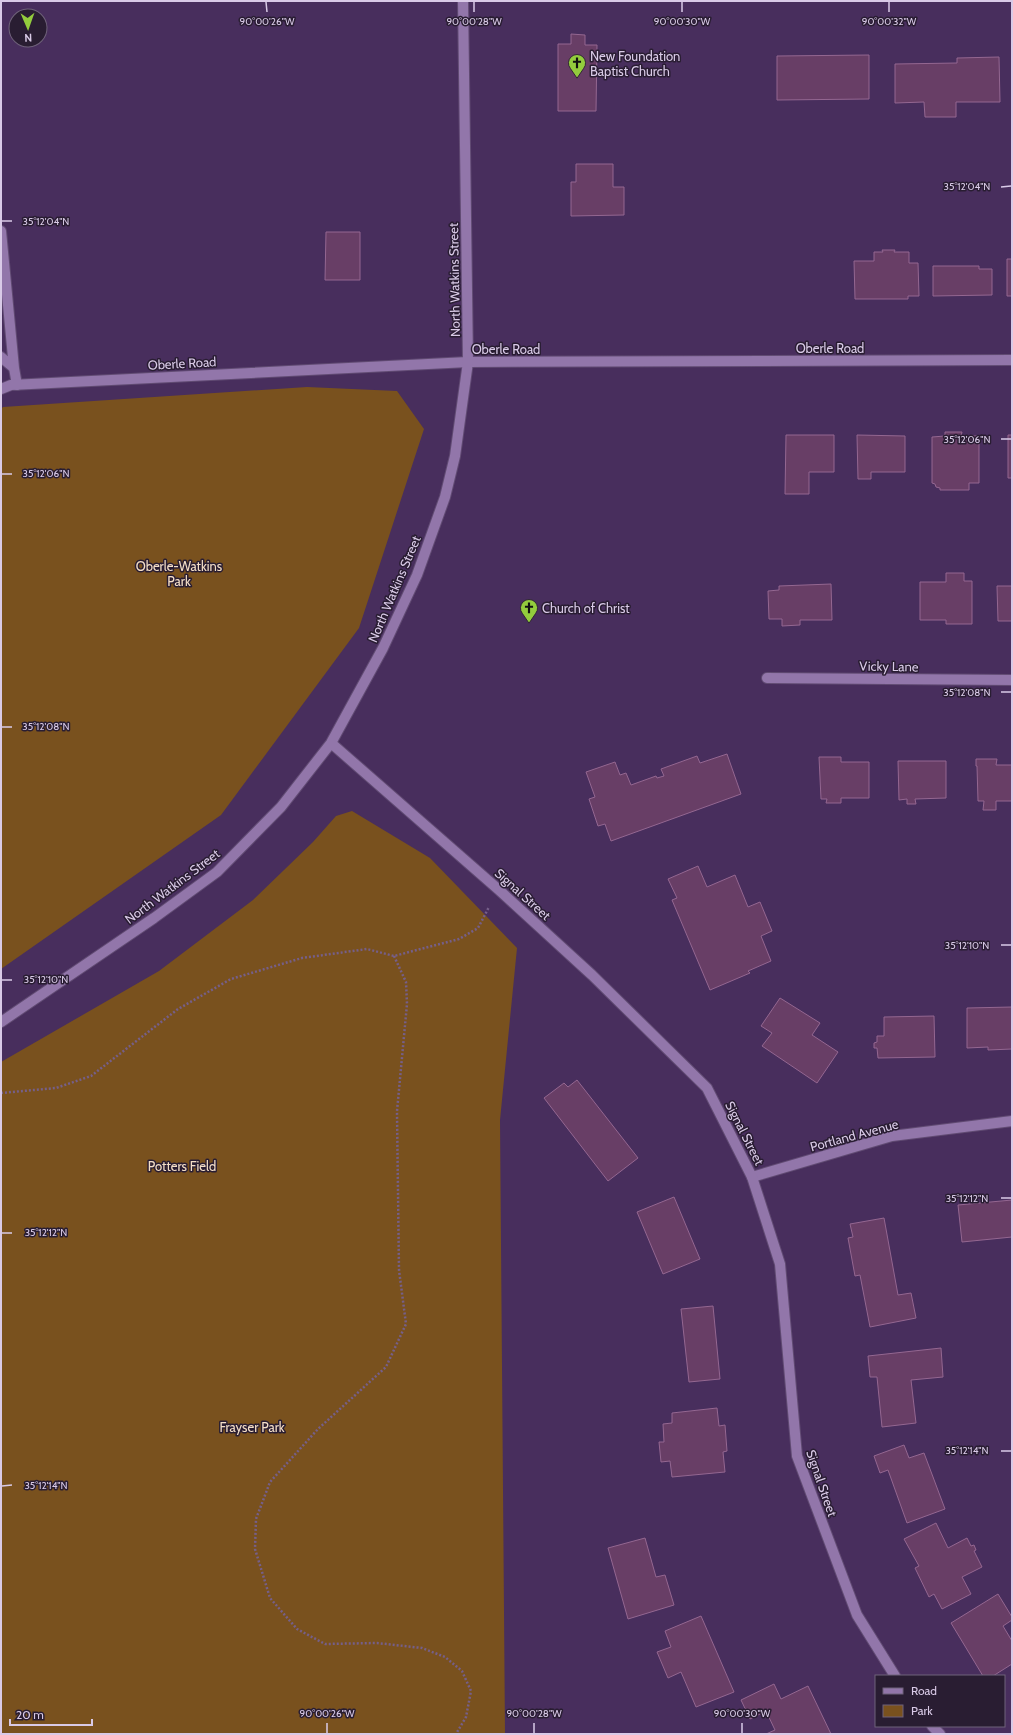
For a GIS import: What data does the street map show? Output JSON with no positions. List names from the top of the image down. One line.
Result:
{"streets":{"street":["North Watkins Street","Oberle Road","Vicky Lane","Signal Street","Portland Avenue"]},"crossings":[["North Watkins Street","Oberle Road"],["North Watkins Street","Signal Street"],["Signal Street","Portland Avenue"]],"parks":["Oberle-Watkins Park","Potters Field","Frayser Park"],"places":{"church":["New Foundation Baptist Church","Church of Christ"]},"legend":["Road","Park"],"scale_bar":"20 m","north":"bottom","coordinates":["90°00'26\"W","90°00'28\"W","90°00'30\"W","90°00'32\"W","35°12'04\"N","35°12'06\"N","35°12'08\"N","35°12'10\"N","35°12'12\"N","35°12'14\"N"]}
